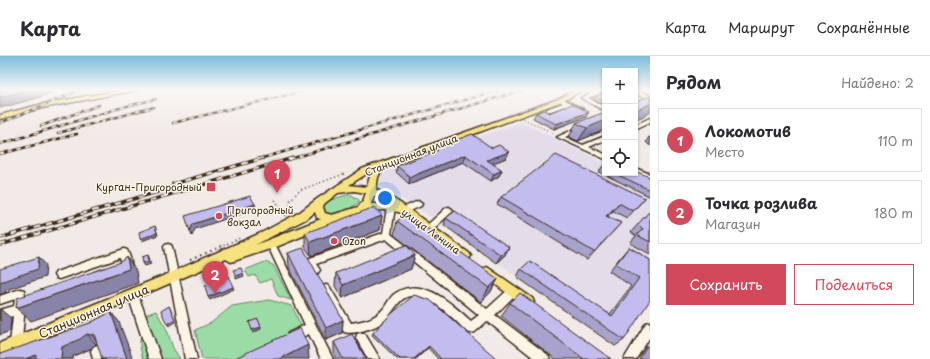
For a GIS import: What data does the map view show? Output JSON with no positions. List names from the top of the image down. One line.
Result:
{"streets":{"main road":["Станционная улица","улица Ленина"]},"crossings":[["Станционная улица","улица Ленина"]],"places":{"transit":["Курган-Пригородный"],"other":["Пригородный вокзал","Ozon"]},"page":{"header":"Карта","nav":["Карта","Маршрут","Сохранённые"],"heading":["Рядом","Найдено: 2"],"map_buttons":["+","−"],"list":[{"mark":"1","name":"Локомотив","note":"Место","value":"110 m"},{"mark":"2","name":"Точка розлива","note":"Магазин","value":"180 m"}],"pins":["1","2"],"buttons":["Сохранить","Поделиться"]}}
